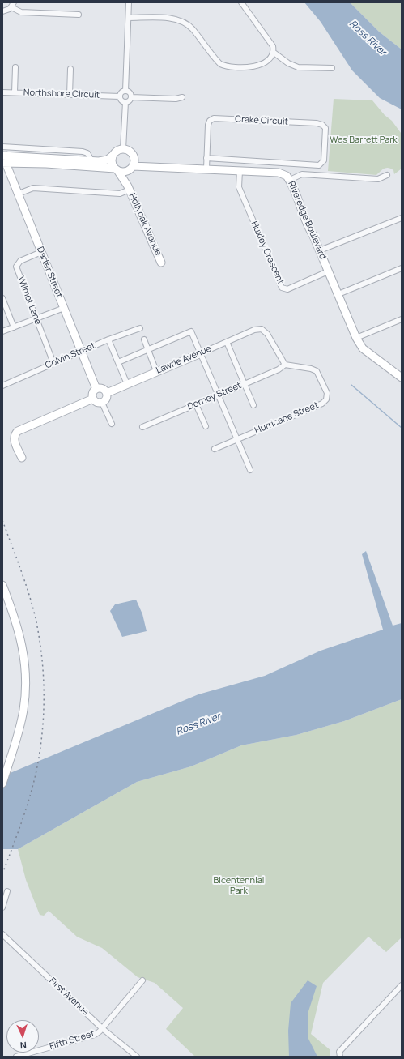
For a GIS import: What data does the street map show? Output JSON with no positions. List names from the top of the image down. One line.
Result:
{"streets":{"street":["Northshore Circuit","Crake Circuit","Riveredge Boulevard","Hollyoak Avenue","Huxley Crescent","Darter Street","Wilmot Lane","Colvin Street","Lawrie Avenue","Dorney Street","Hurricane Street","First Avenue","Fifth Street"]},"crossings":[["Crake Circuit","Riveredge Boulevard"],["Riveredge Boulevard","Hollyoak Avenue"],["Riveredge Boulevard","Huxley Crescent"],["Darter Street","Wilmot Lane"],["Darter Street","Colvin Street"],["Darter Street","Lawrie Avenue"],["Wilmot Lane","Colvin Street"],["Lawrie Avenue","Dorney Street"],["Lawrie Avenue","Hurricane Street"],["Dorney Street","Hurricane Street"],["First Avenue","Fifth Street"]],"water":["Ross River"],"parks":["Wes Barrett Park","Bicentennial Park"],"north":"bottom"}
